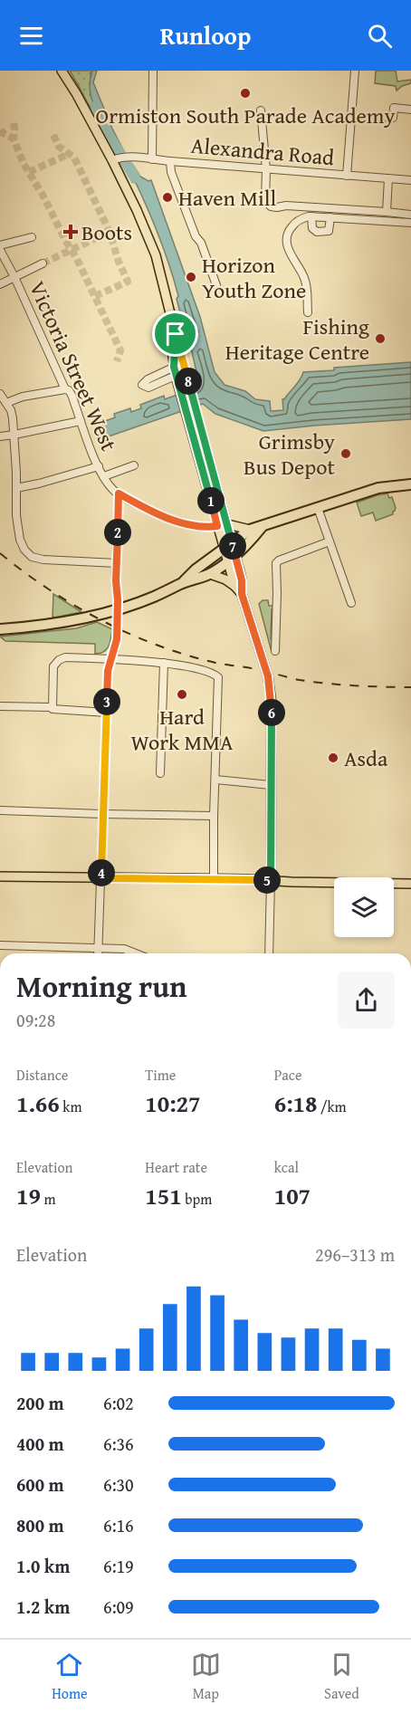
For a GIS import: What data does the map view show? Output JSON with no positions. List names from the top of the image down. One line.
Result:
{"streets":{"street":["Alexandra Road","Victoria Street West"]},"places":{"other":["Ormiston South Parade Academy","Haven Mill","Horizon Youth Zone","Fishing Heritage Centre","Grimsby Bus Depot","Hard Work MMA","Asda"],"health":["Boots"]},"page":{"header":"Runloop","pins":["8","1","2","7","3","6","4","5"],"heading":["Morning run","09:28"],"stats":[["Distance","1.66 km"],["Time","10:27"],["Pace","6:18 /km"],["Elevation","19 m"],["Heart rate","151 bpm"],["kcal","107"]],"chart":["Elevation","296–313 m"],"list":[{"name":"200 m","note":"6:02"},{"name":"400 m","note":"6:36"},{"name":"600 m","note":"6:30"},{"name":"800 m","note":"6:16"},{"name":"1.0 km","note":"6:19"},{"name":"1.2 km","note":"6:09"}],"tabs":["Home","Map","Saved"]}}
